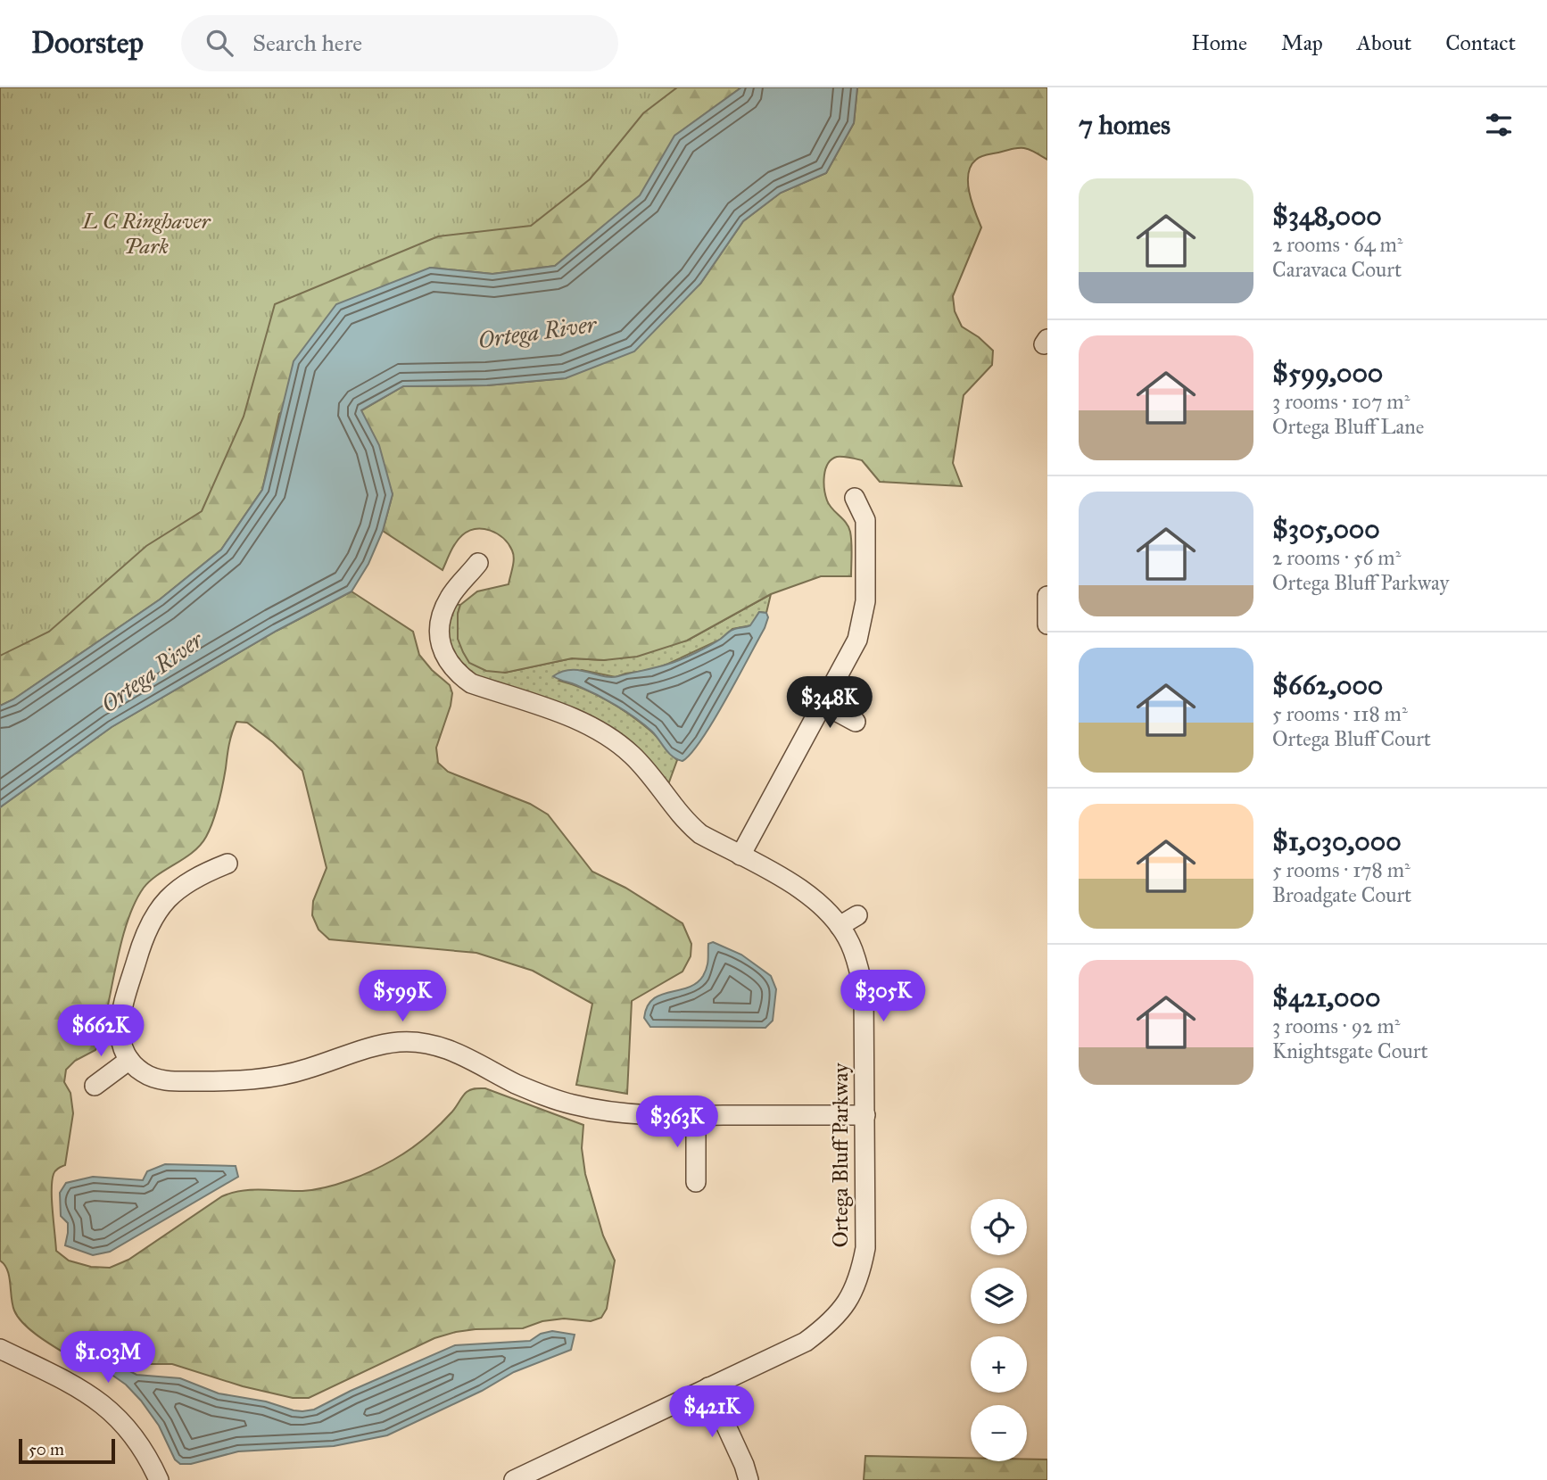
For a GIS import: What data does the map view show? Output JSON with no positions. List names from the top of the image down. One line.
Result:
{"streets":{"street":["Ortega Bluff Parkway"]},"water":["Ortega River"],"parks":["L C Ringhaver Park"],"scale_bar":"50 m","page":{"header":"Doorstep","search":"Search here","nav":["Home","Map","About","Contact"],"heading":"7 homes","list":[{"name":"$348,000","note":"2 rooms · 64 m² · Caravaca Court"},{"name":"$599,000","note":"3 rooms · 107 m² · Ortega Bluff Lane"},{"name":"$305,000","note":"2 rooms · 56 m² · Ortega Bluff Parkway"},{"name":"$662,000","note":"5 rooms · 118 m² · Ortega Bluff Court"},{"name":"$1,030,000","note":"5 rooms · 178 m² · Broadgate Court"},{"name":"$421,000","note":"3 rooms · 92 m² · Knightsgate Court"}],"price":["$348K","$599K","$305K","$662K","$363K","$1.03M","$421K"],"map_buttons":["+","−"],"scale":"50 m"}}
